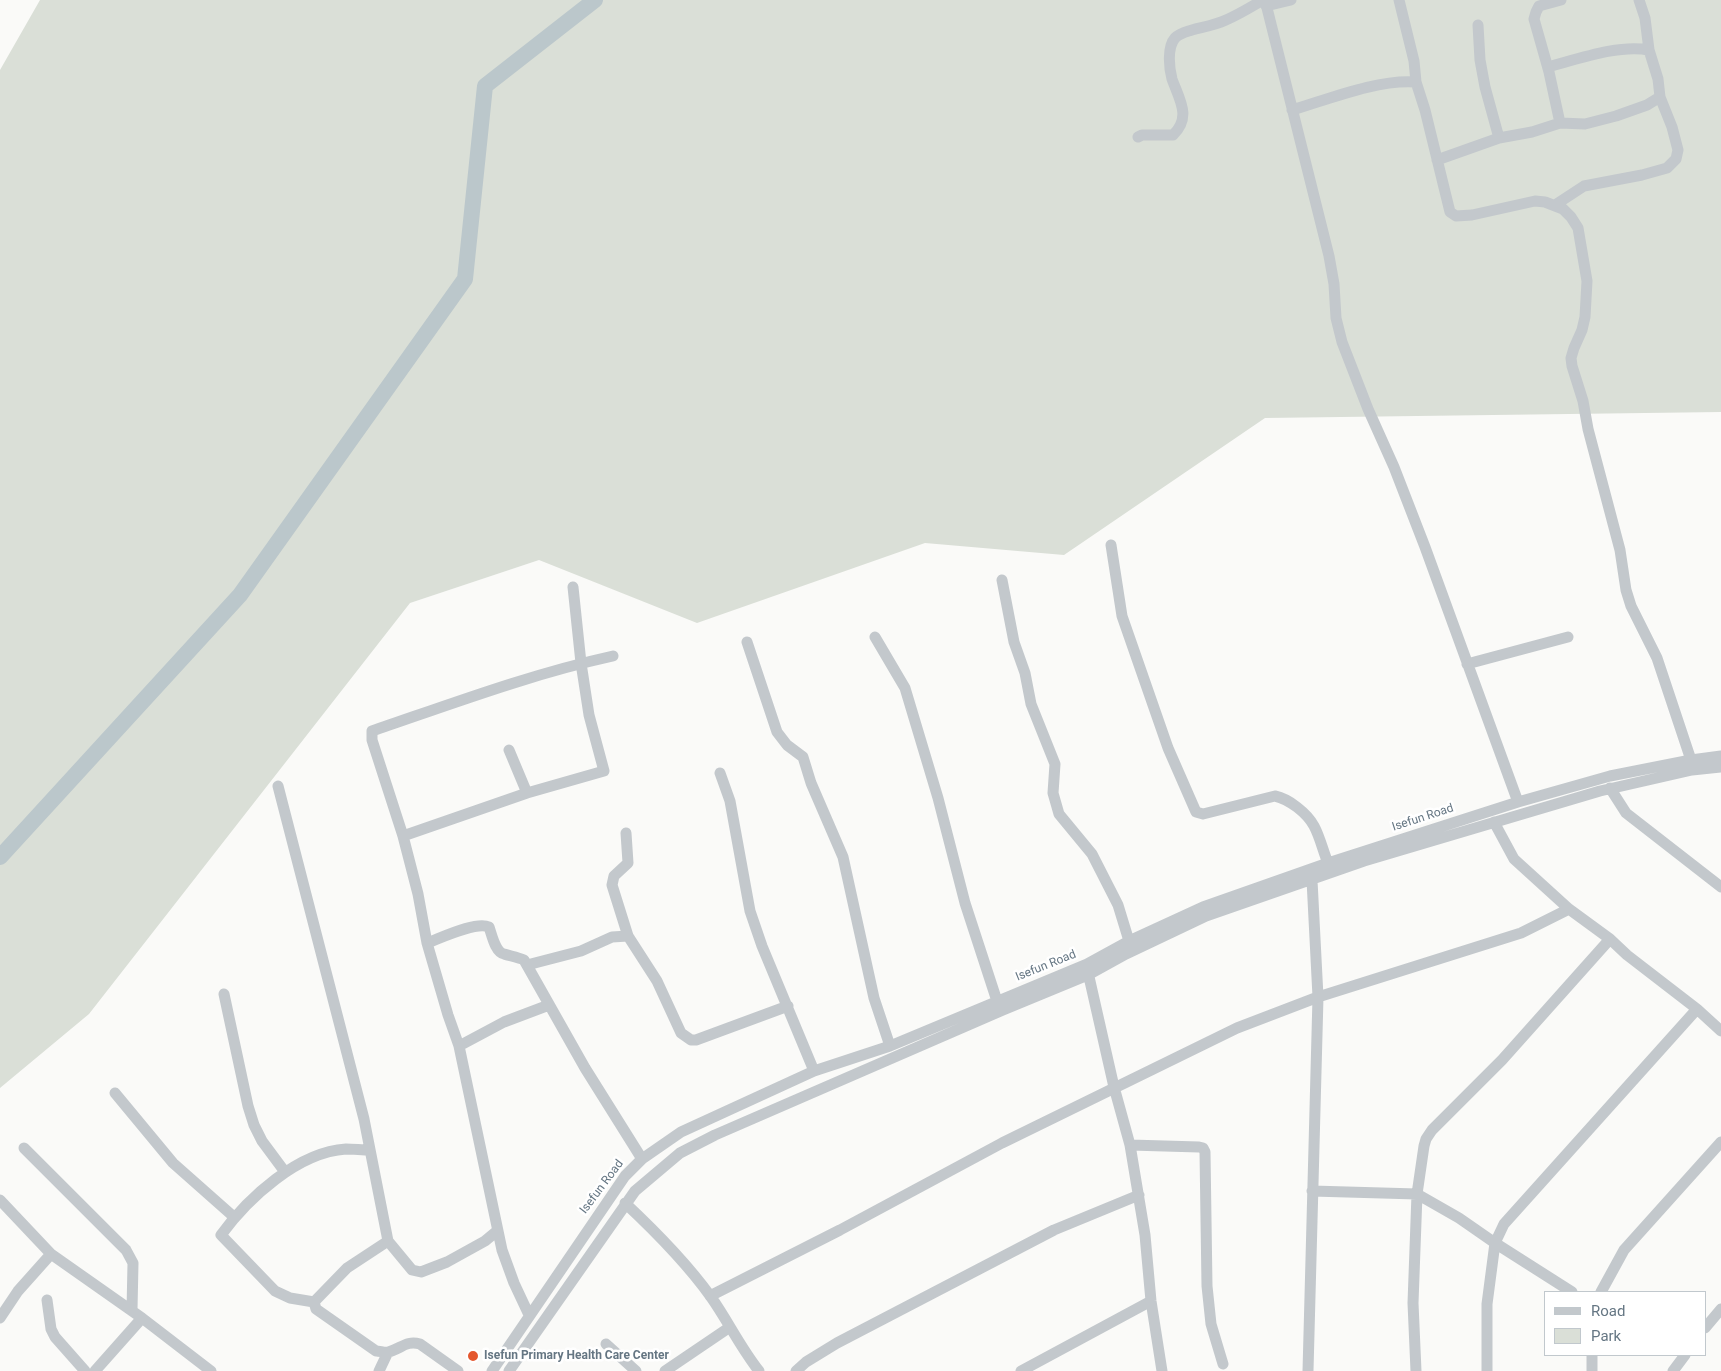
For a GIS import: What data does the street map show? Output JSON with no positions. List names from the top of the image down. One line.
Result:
{"streets":{"street":["Isefun Road"]},"places":["Isefun Primary Health Care Center"],"legend":["Road","Park"]}
